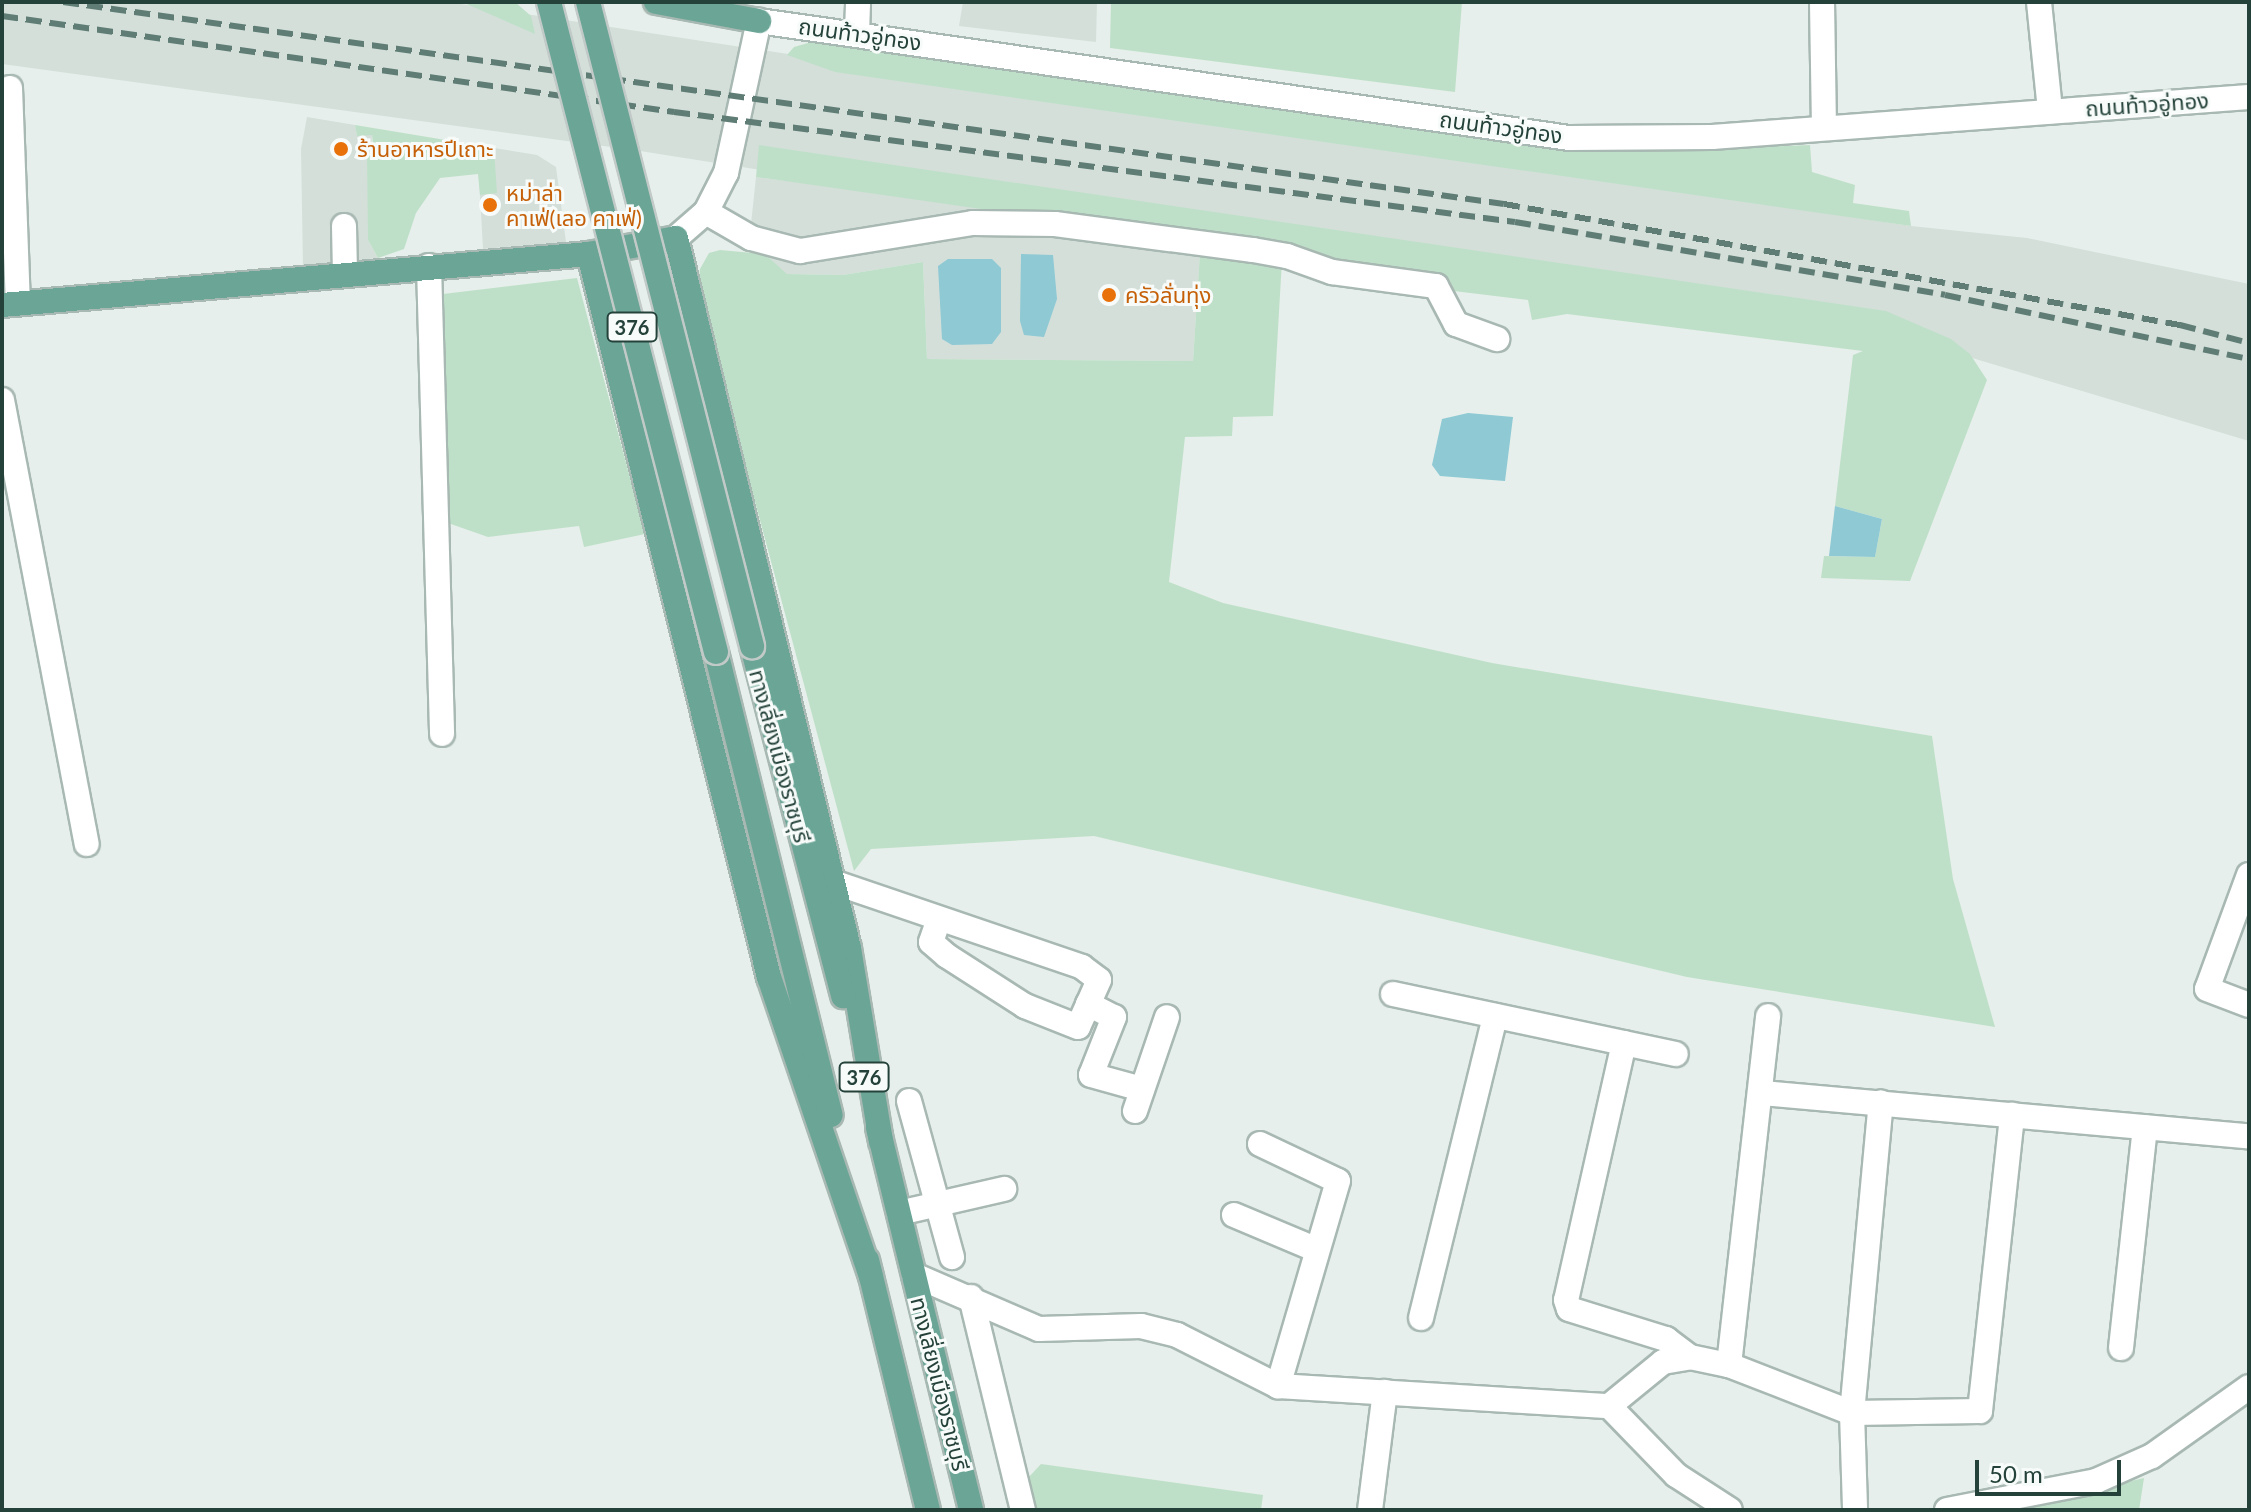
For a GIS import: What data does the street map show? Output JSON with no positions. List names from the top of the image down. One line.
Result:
{"streets":{"main road":["376","ทางเลี่ยงเมืองราชบุรี"],"street":["ถนนท้าวอู่ทอง"]},"places":["ร้านอาหารปีเถาะ","หม่าล่า คาเฟ่(เลอ คาเฟ่)","ครัวลั่นทุ่ง"],"scale_bar":"50 m"}
